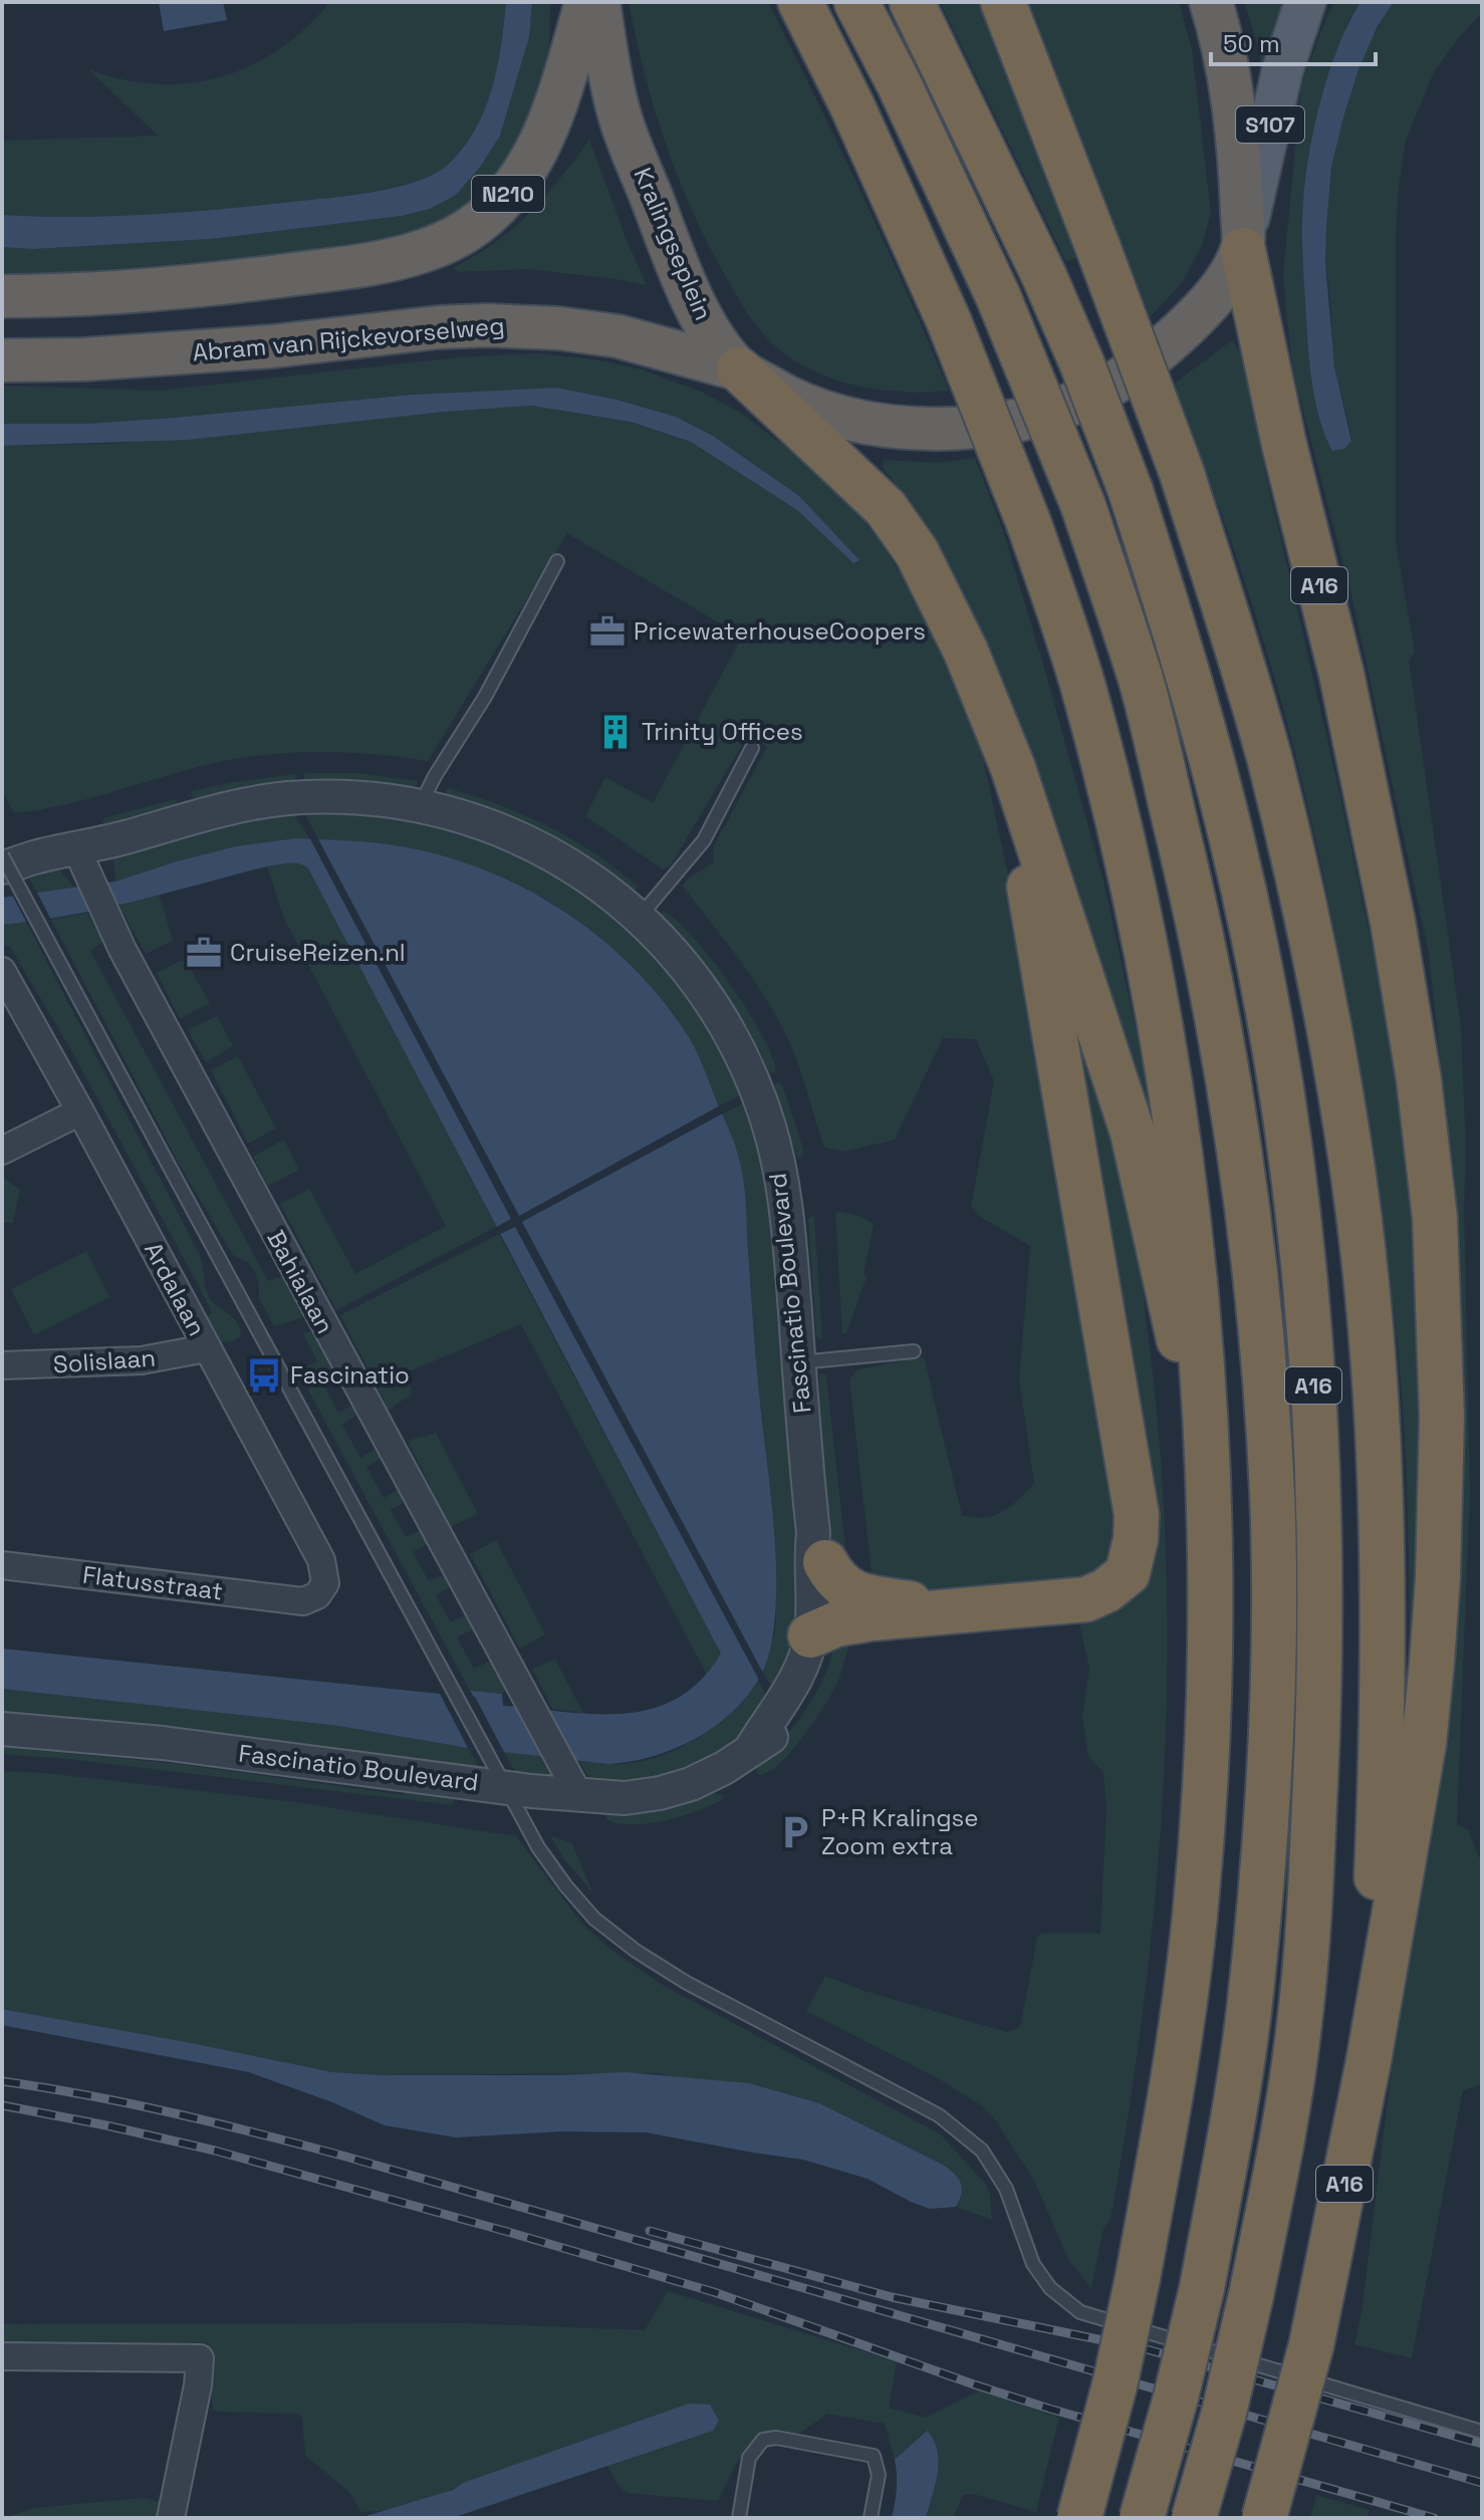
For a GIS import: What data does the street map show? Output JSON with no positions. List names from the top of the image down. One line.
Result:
{"streets":{"highway":["N210","Kralingseplein","Abram van Rijckevorselweg","A16"],"main road":["S107"],"street":["Bahialaan","Ardalaan","Fascinatio Boulevard","Solislaan","Flatusstraat"]},"crossings":[["S107","Kralingseplein"],["S107","A16"],["Kralingseplein","Abram van Rijckevorselweg"],["Kralingseplein","A16"],["Bahialaan","Fascinatio Boulevard"],["Ardalaan","Solislaan"],["Ardalaan","Flatusstraat"]],"places":{"office":["PricewaterhouseCoopers","CruiseReizen.nl"],"building":["Trinity Offices"],"bus stop":["Fascinatio"],"parking":["P+R Kralingse Zoom extra"]},"scale_bar":"50 m"}
